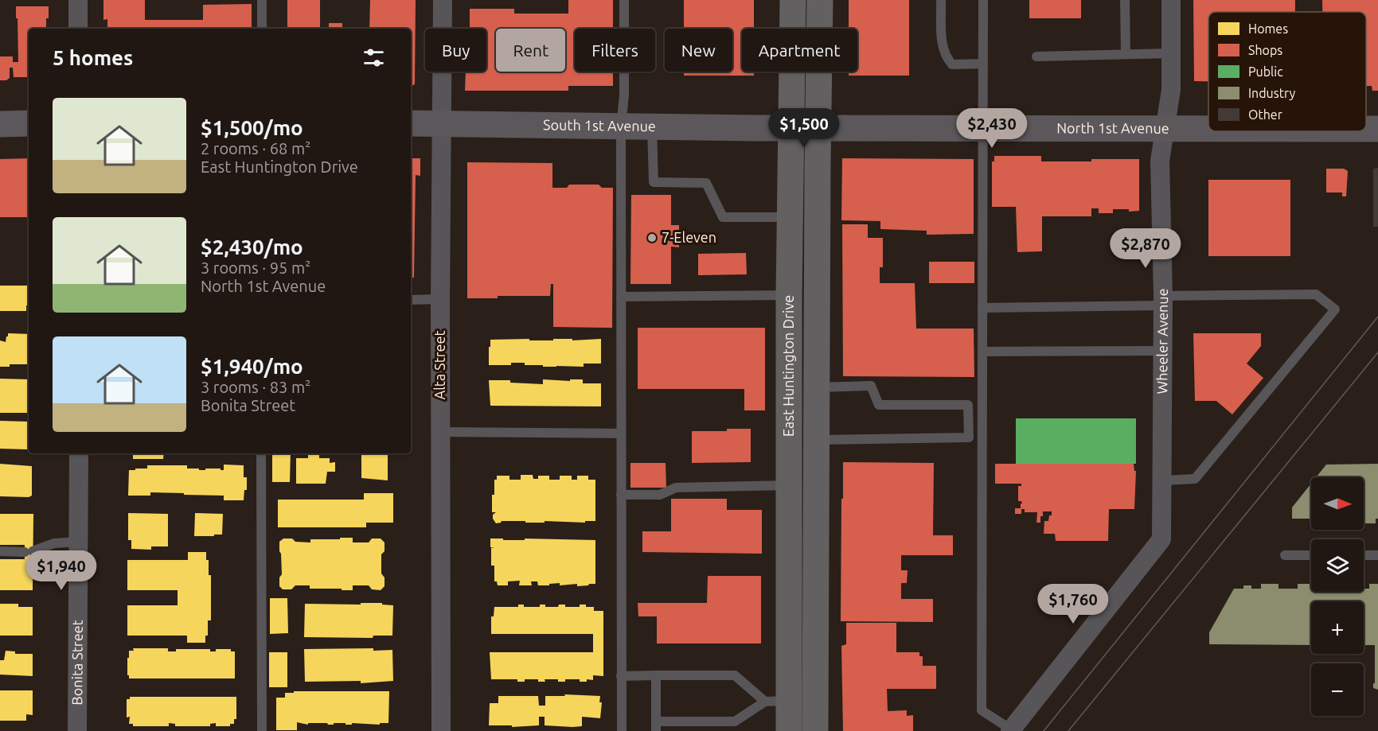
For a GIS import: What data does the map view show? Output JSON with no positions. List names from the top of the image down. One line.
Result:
{"streets":{"main road":["East Huntington Drive"],"street":["South 1st Avenue","North 1st Avenue","Wheeler Avenue","Alta Street","Bonita Street"]},"crossings":[["South 1st Avenue","North 1st Avenue"],["South 1st Avenue","Alta Street"],["South 1st Avenue","East Huntington Drive"],["North 1st Avenue","Wheeler Avenue"],["North 1st Avenue","East Huntington Drive"]],"places":["7-Eleven"],"legend":["Homes","Shops","Public","Industry","Other"],"north":"right","page":{"chip":["Buy","Rent","Filters","New","Apartment"],"heading":"5 homes","list":[{"name":"$1,500/mo","note":"2 rooms · 68 m² · East Huntington Drive"},{"name":"$2,430/mo","note":"3 rooms · 95 m² · North 1st Avenue"},{"name":"$1,940/mo","note":"3 rooms · 83 m² · Bonita Street"}],"price":["$1,500","$2,430","$2,870","$1,940","$1,760"],"map_buttons":["+","−"]}}
